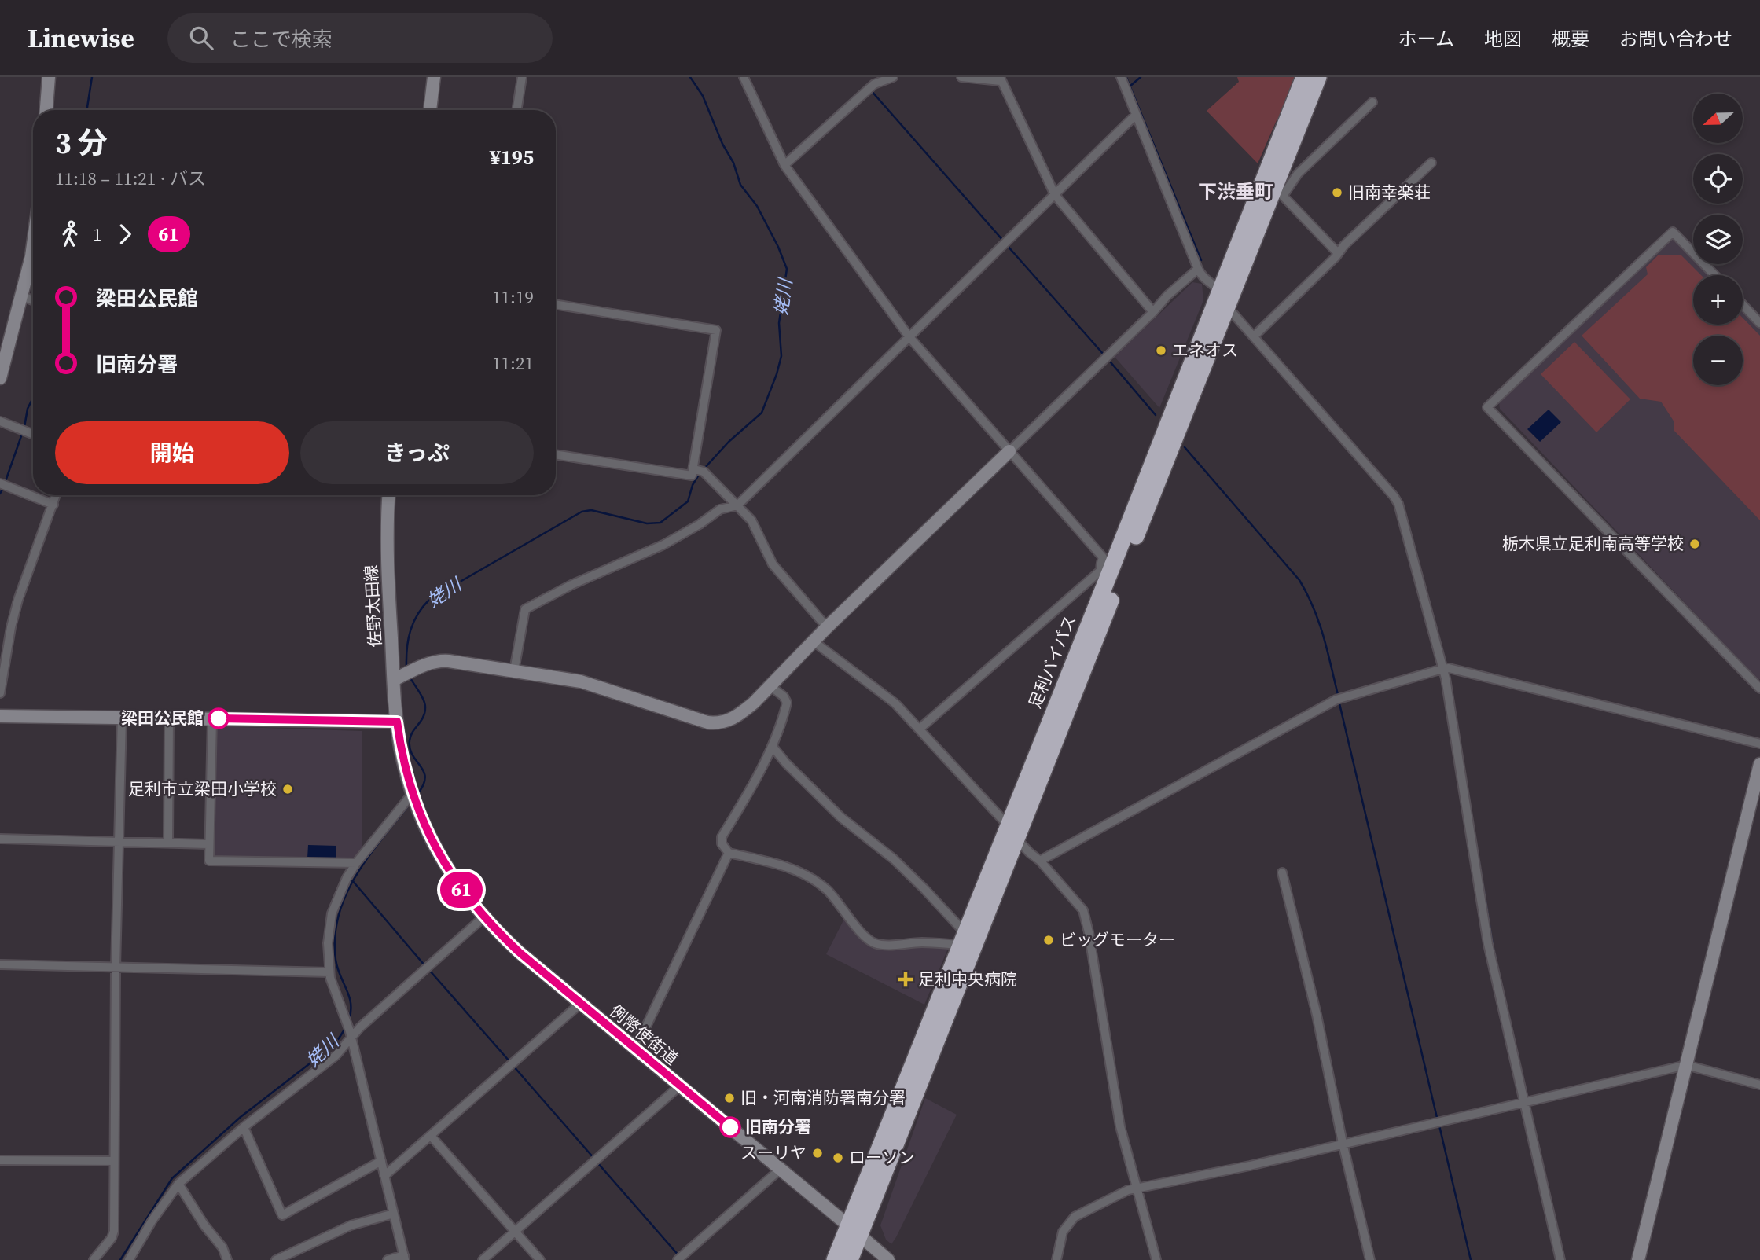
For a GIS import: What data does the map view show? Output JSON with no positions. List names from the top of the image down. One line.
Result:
{"streets":{"highway":["足利バイパス"],"street":["佐野太田線","例幣使街道"]},"crossings":[["佐野太田線","例幣使街道"],["足利バイパス","例幣使街道"]],"districts":["下渋垂町"],"water":["姥川"],"places":{"other":["旧南幸楽荘","エネオス","栃木県立足利南高等学校","梁田公民館","足利市立梁田小学校","ビッグモーター","旧・河南消防署南分署","旧南分署","スーリヤ","ローソン"],"health":["足利中央病院"]},"lines":["bus line 61"],"north":"left","page":{"header":"Linewise","search":"ここで検索","nav":["ホーム","地図","概要","お問い合わせ"],"on_map":"61","map_buttons":["+","−"],"heading":["3 分","11:18 – 11:21 · バス","¥195"],"legs":["1","61"],"list":[{"name":"梁田公民館","value":"11:19"},{"name":"旧南分署","value":"11:21"}],"buttons":["開始","きっぷ"]}}
